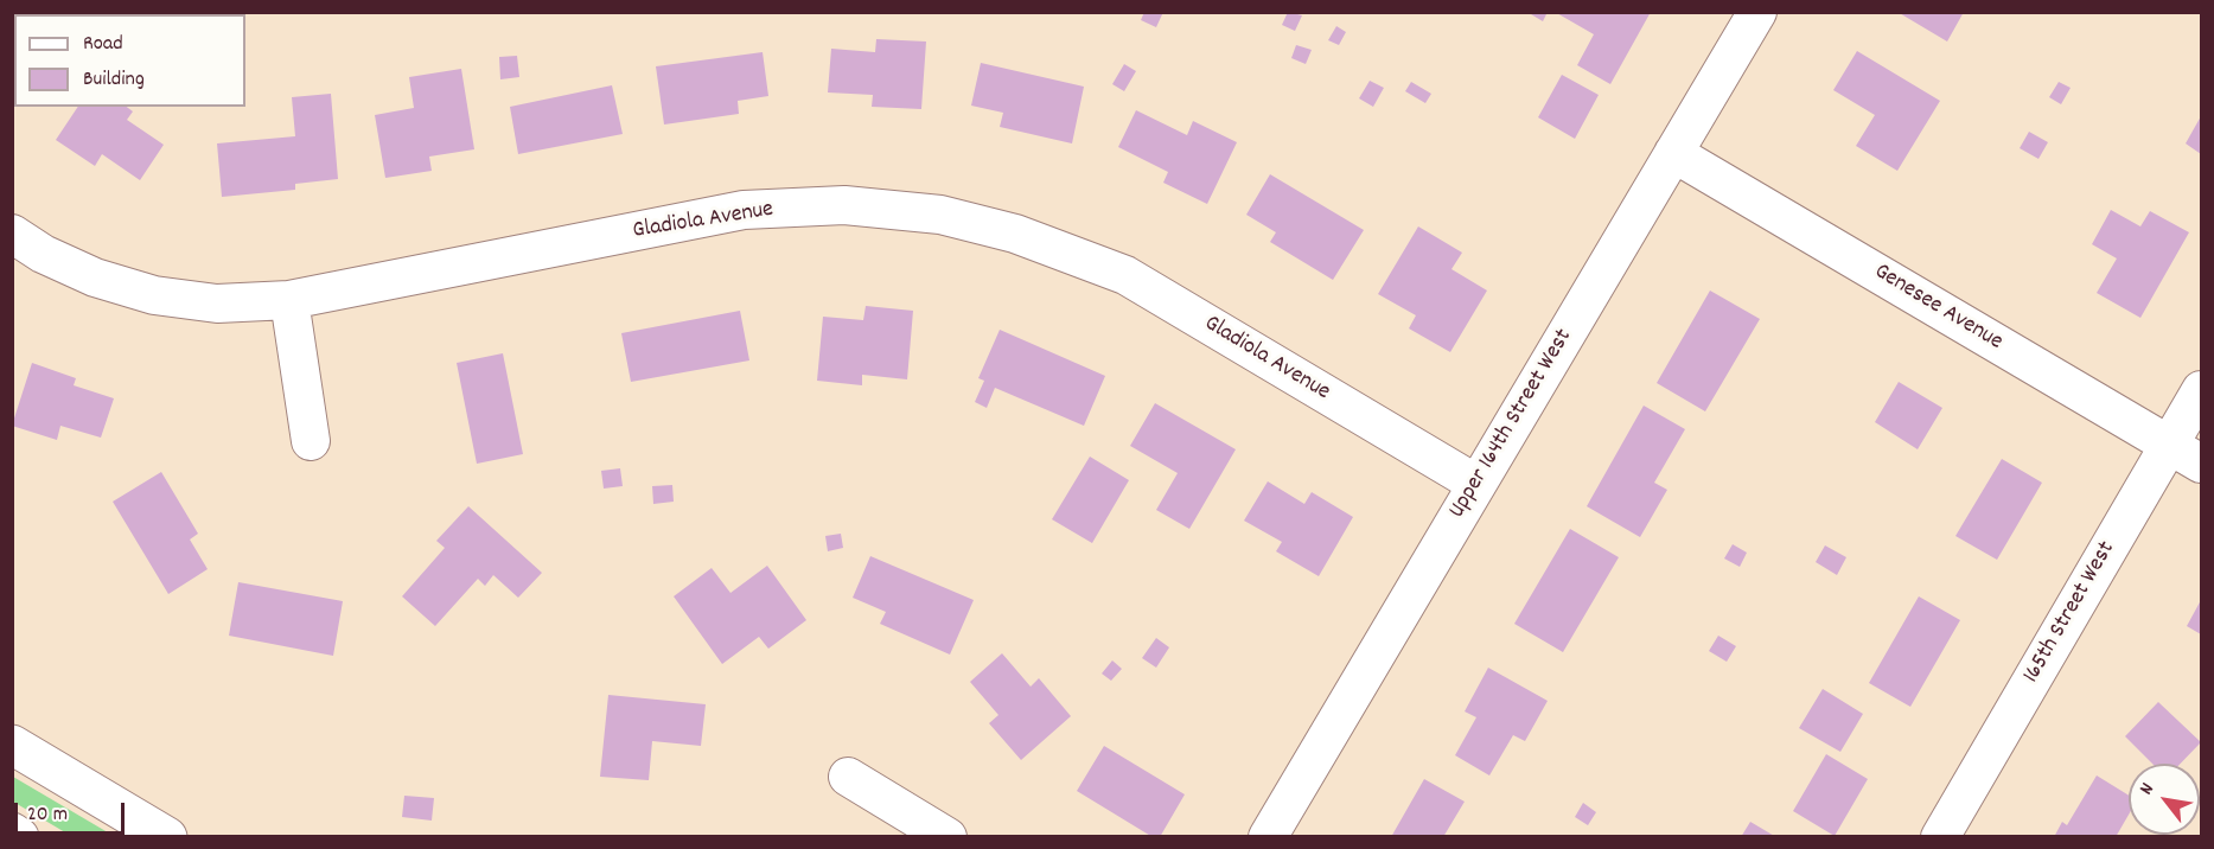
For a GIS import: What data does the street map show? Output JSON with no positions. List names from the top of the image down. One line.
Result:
{"streets":{"street":["Gladiola Avenue","Genesee Avenue","Upper 164th Street West","165th Street West"]},"crossings":[["Gladiola Avenue","Upper 164th Street West"],["Genesee Avenue","Upper 164th Street West"],["Genesee Avenue","165th Street West"]],"legend":["Road","Building"],"scale_bar":"20 m","north":"top left"}
